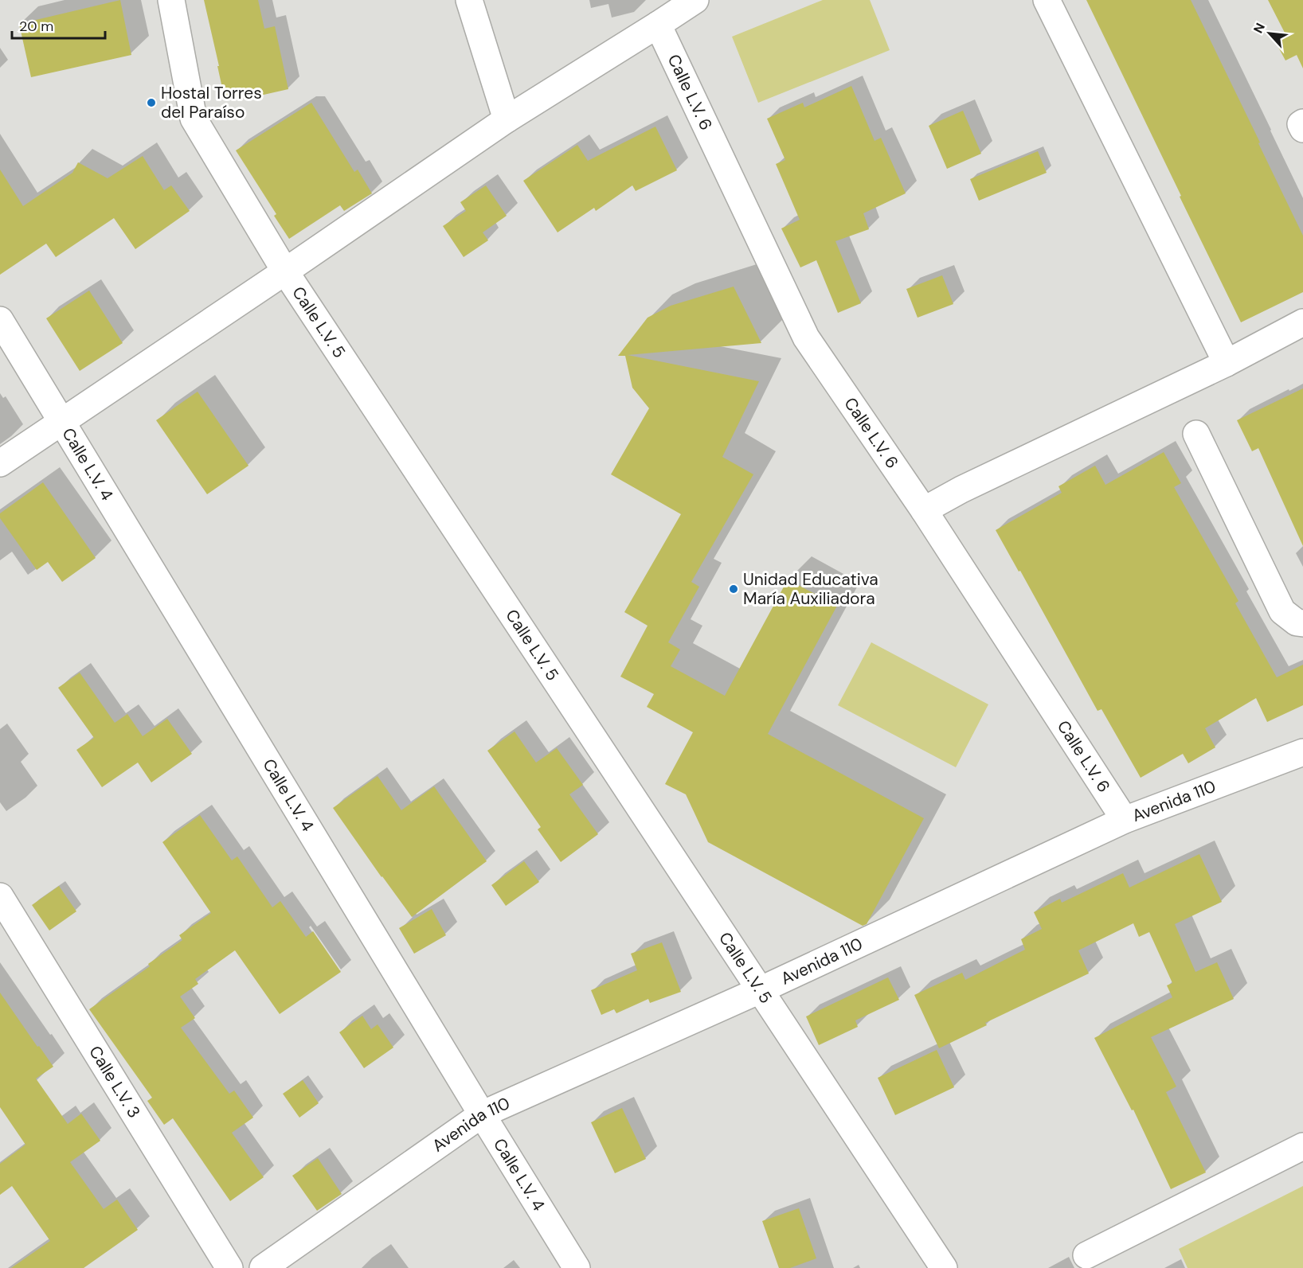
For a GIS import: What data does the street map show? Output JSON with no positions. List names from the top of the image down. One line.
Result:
{"streets":{"street":["Calle L.V. 6","Calle L.V. 5","Calle L.V. 4","Avenida 110","Calle L.V. 3"]},"crossings":[["Calle L.V. 6","Avenida 110"],["Calle L.V. 5","Avenida 110"],["Calle L.V. 4","Avenida 110"]],"places":["Hostal Torres del Paraíso","Unidad Educativa María Auxiliadora"],"scale_bar":"20 m","north":"top left"}
